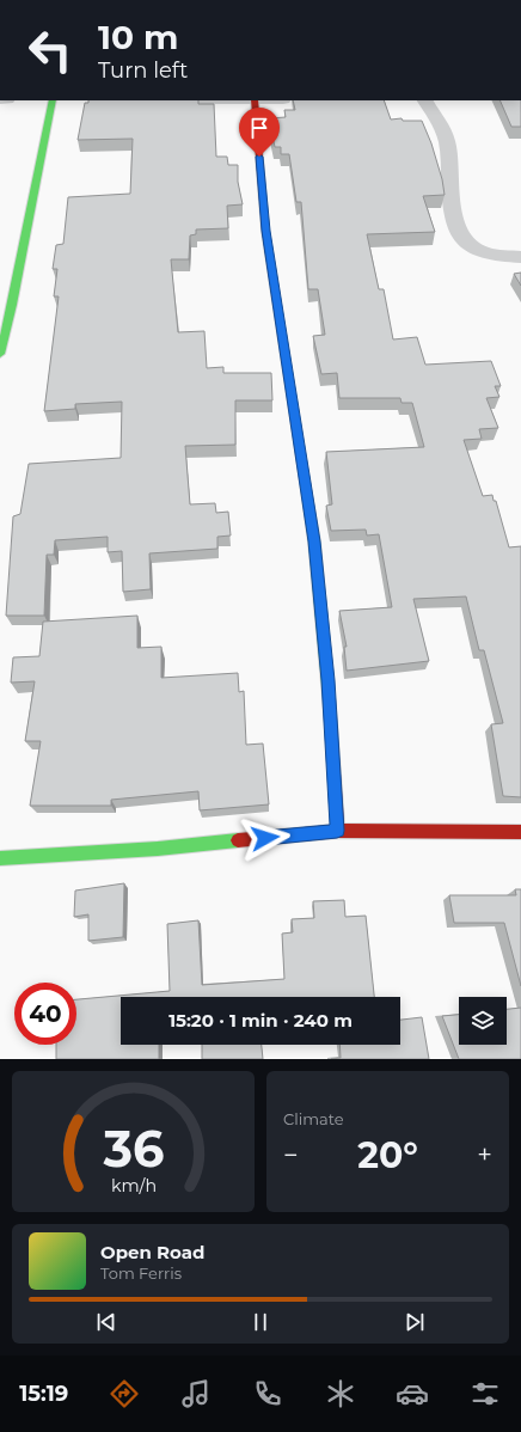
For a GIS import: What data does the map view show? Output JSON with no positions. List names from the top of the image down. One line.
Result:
{"page":{"turn":["10 m","Turn left"],"limit":"40","trip":"15:20 · 1 min · 240 m","tile":"Climate","heat":["−","20°","+"],"song":["Open Road","Tom Ferris"],"tabs":"15:19","gauge":["36","km/h"]}}
